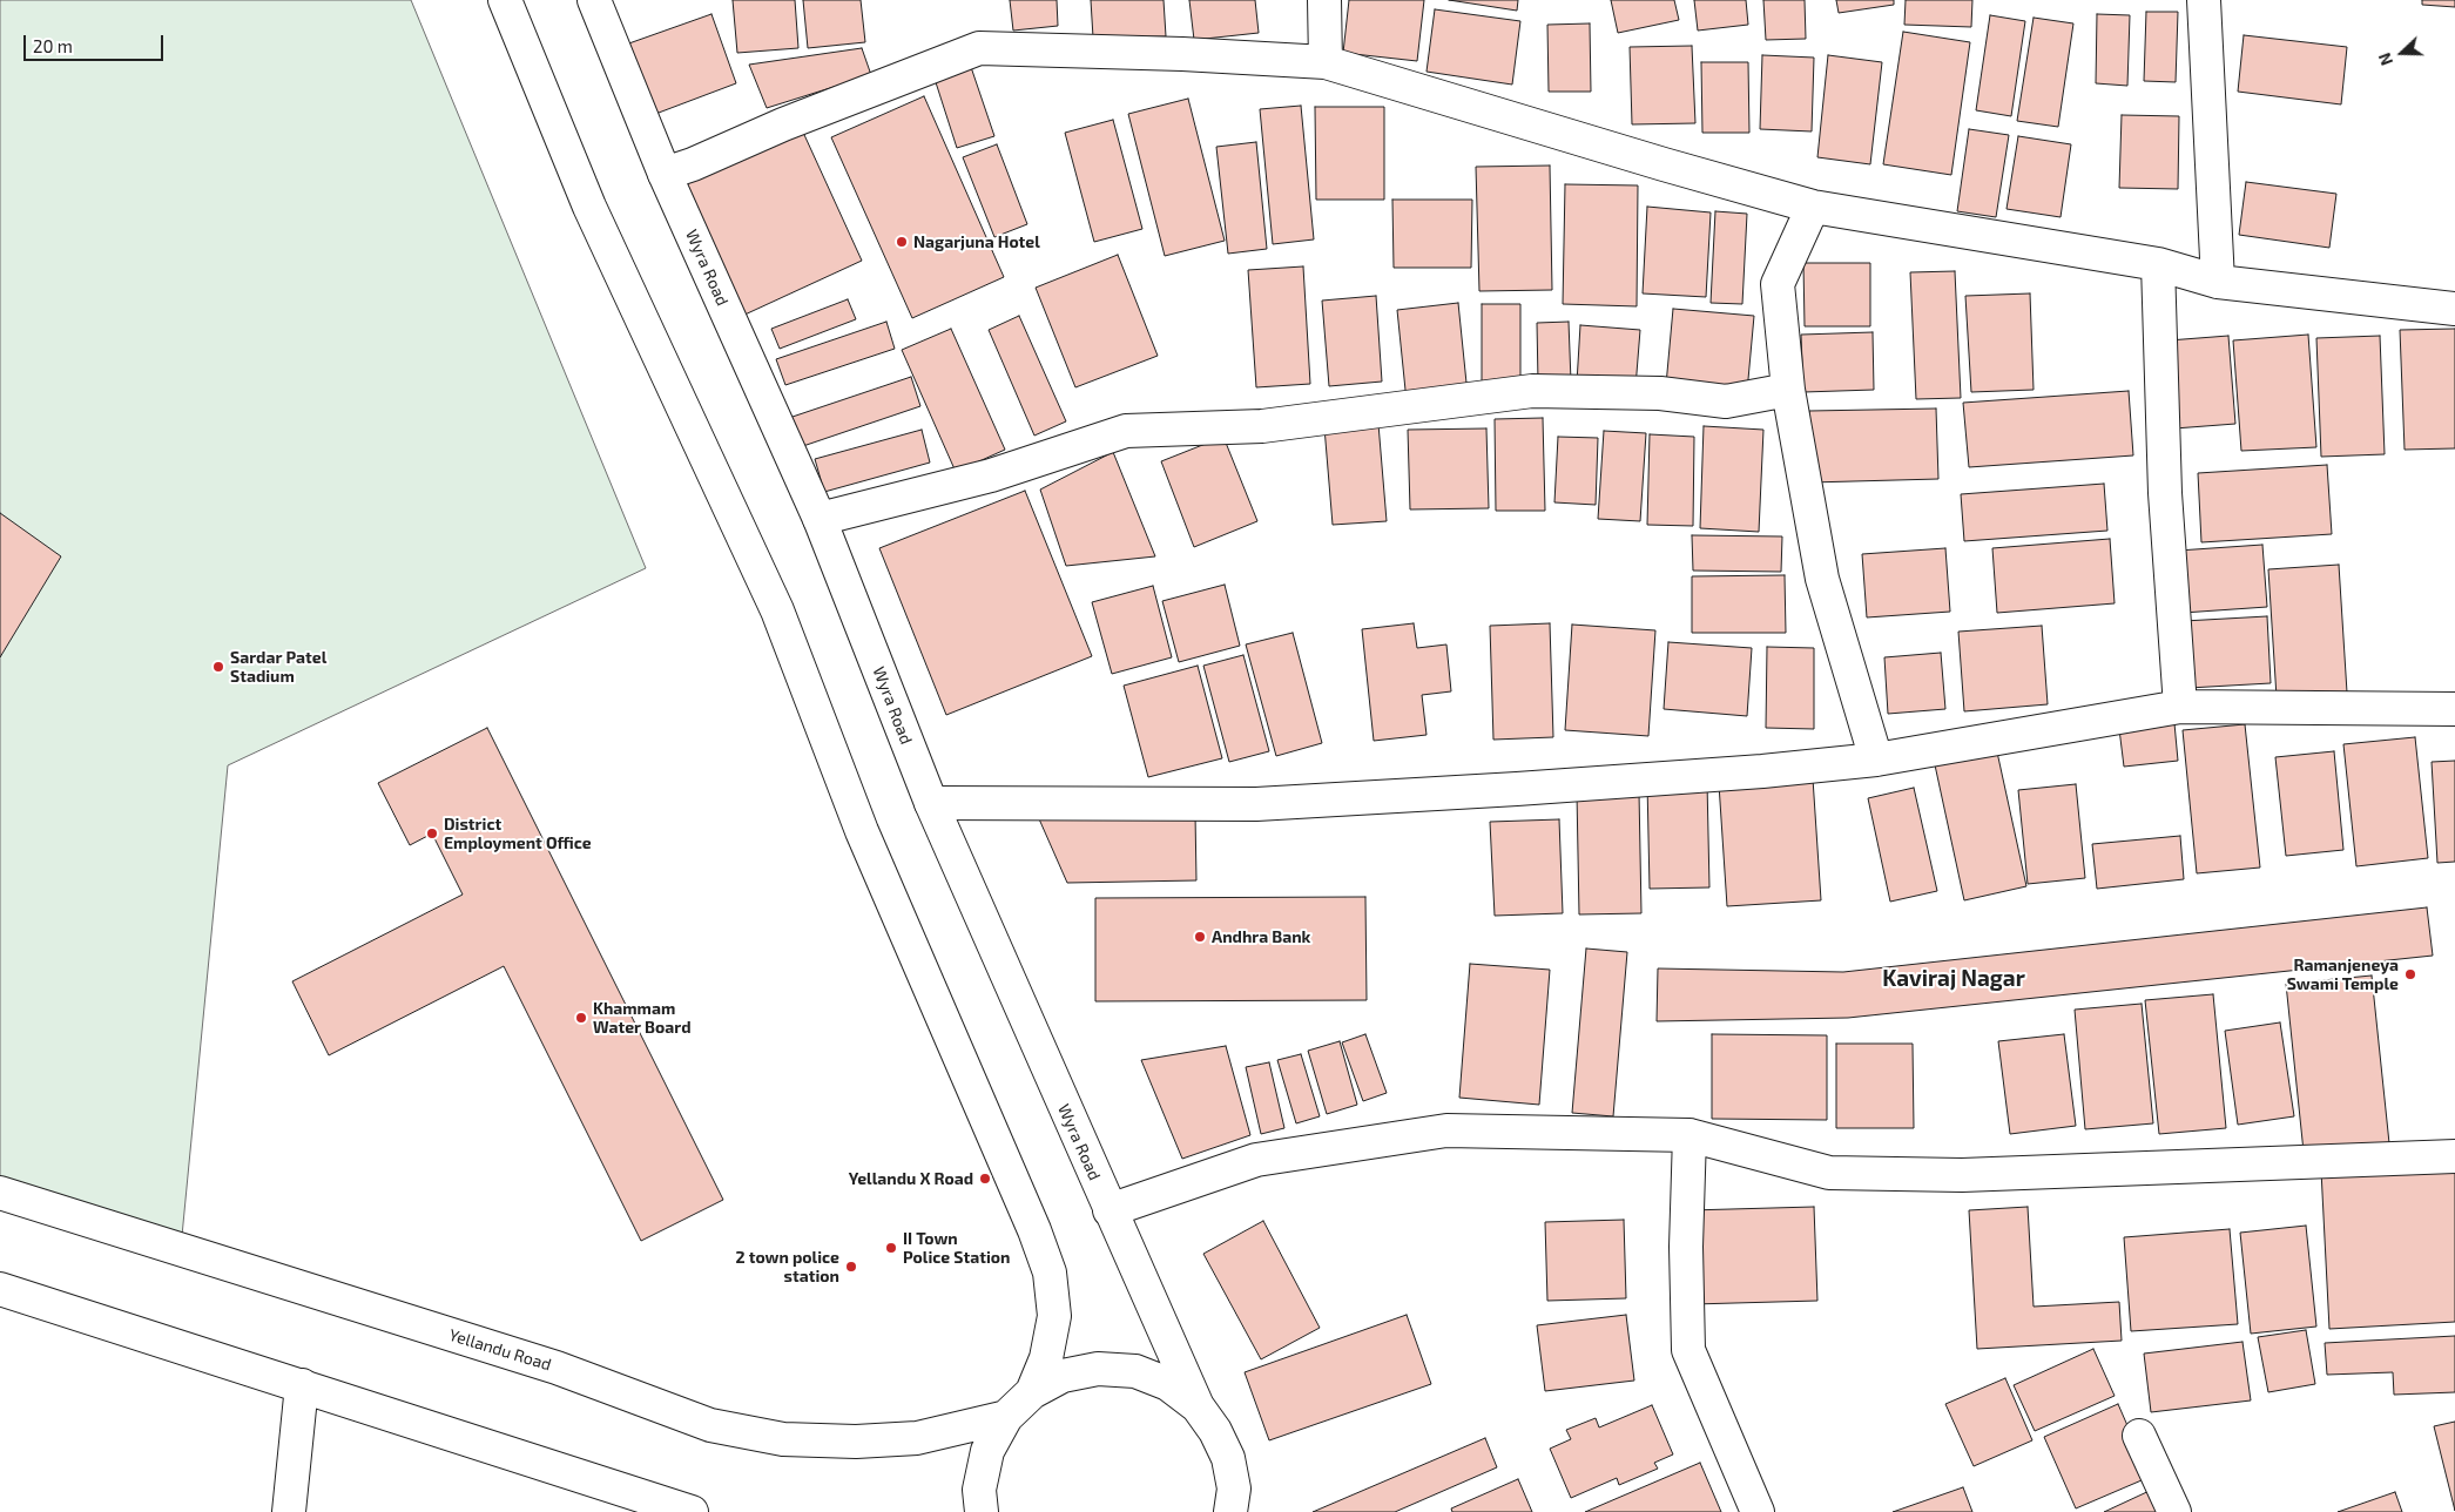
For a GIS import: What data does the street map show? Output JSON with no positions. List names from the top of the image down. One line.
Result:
{"streets":{"street":["Wyra Road","Yellandu Road"]},"crossings":[["Wyra Road","Yellandu Road"]],"districts":["Kaviraj Nagar"],"places":["Nagarjuna Hotel","Sardar Patel Stadium","District Employment Office","Andhra Bank","Ramanjeneya Swami Temple","Khammam Water Board","Yellandu X Road","II Town Police Station","2 town police station"],"scale_bar":"20 m","north":"left"}
